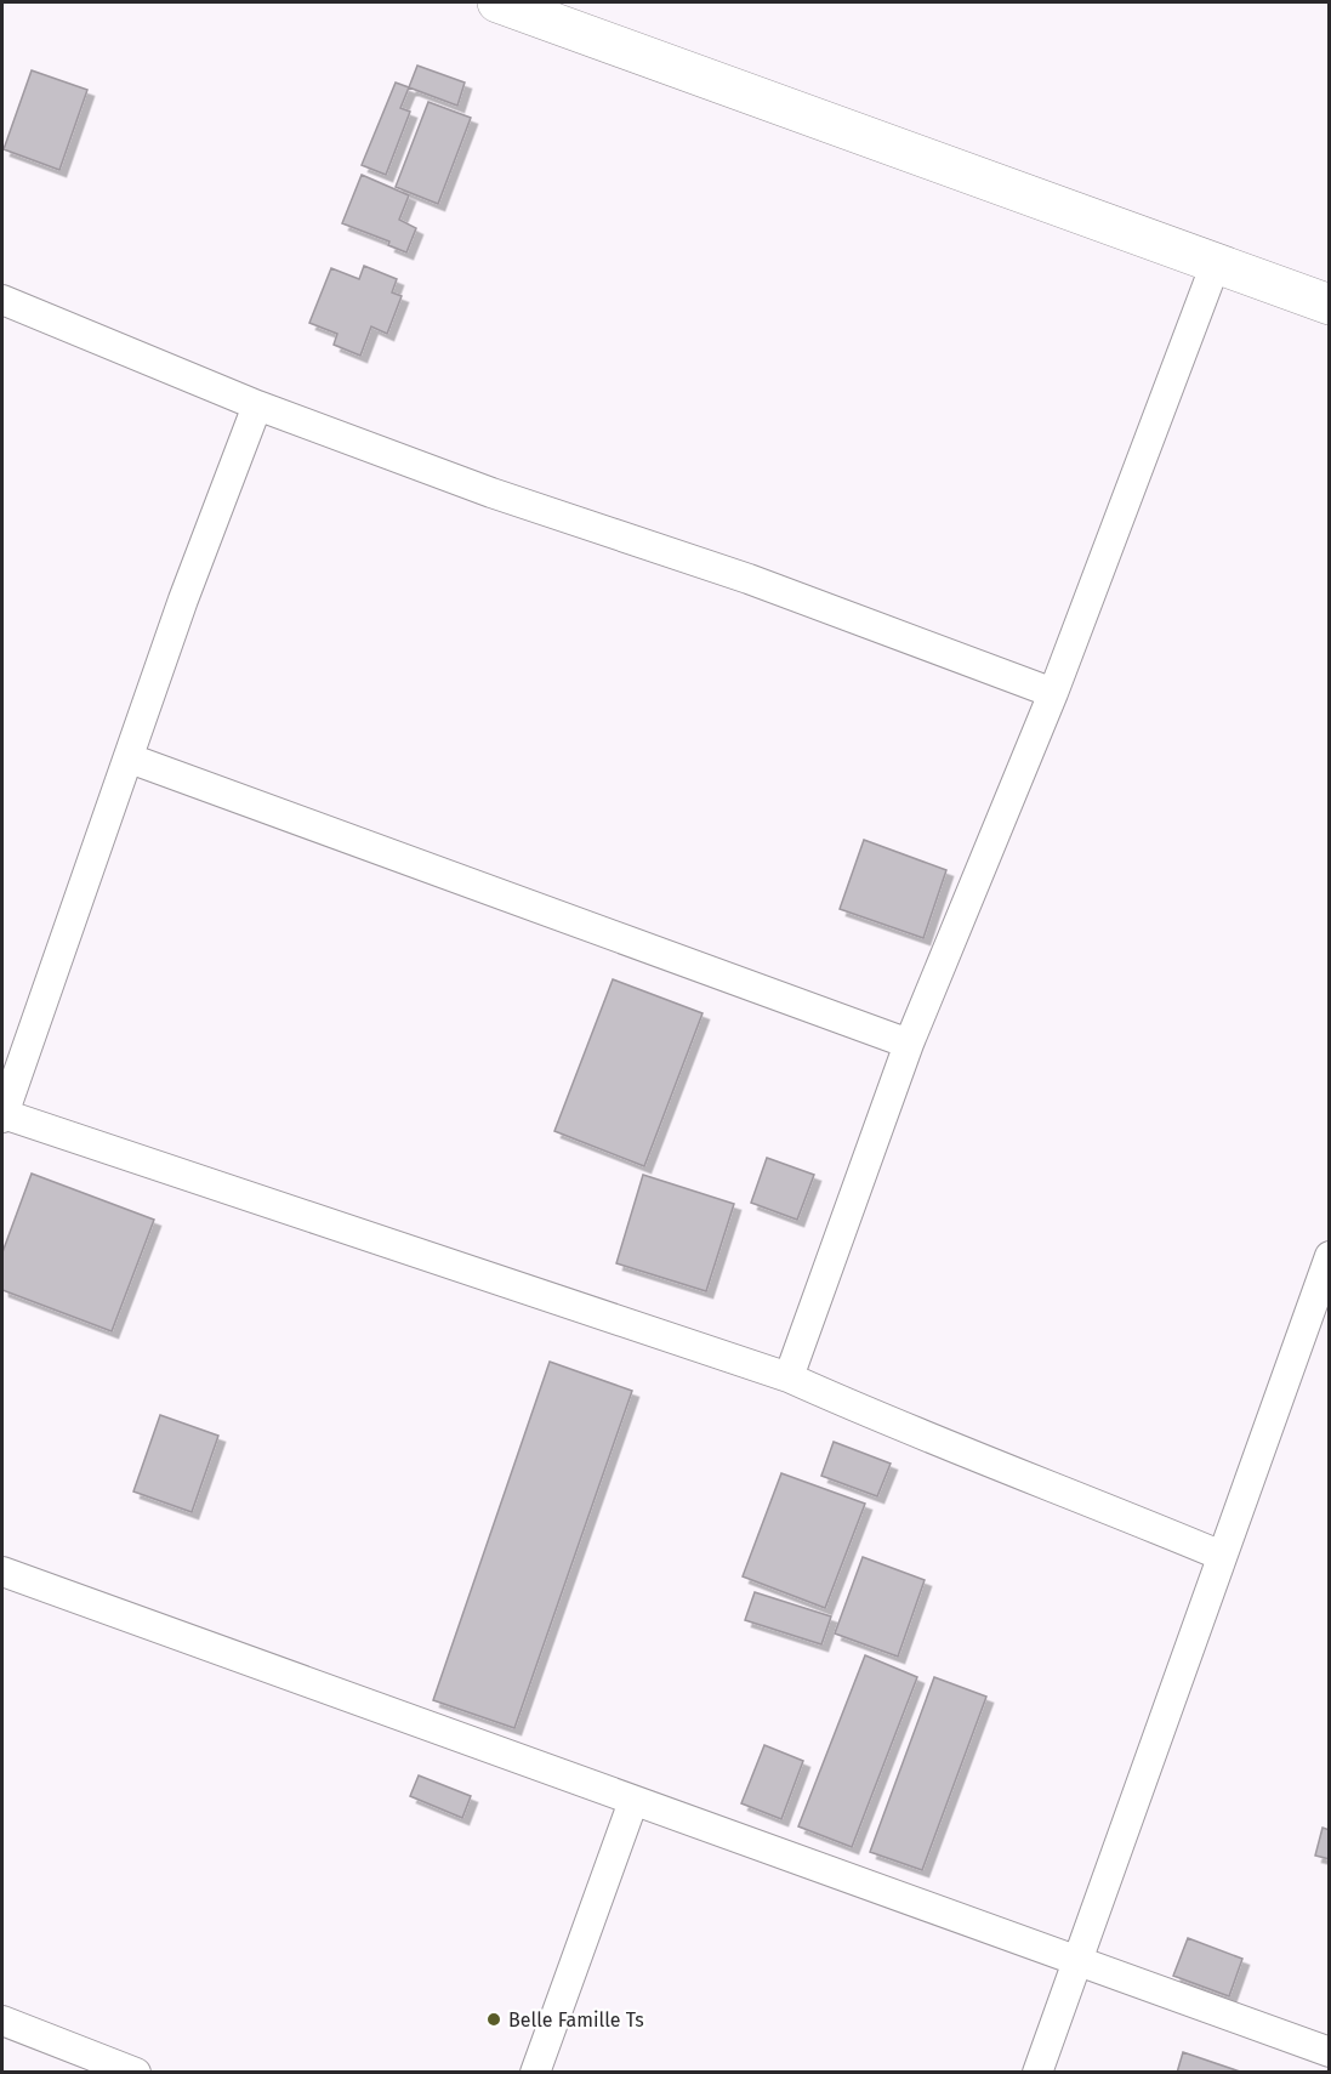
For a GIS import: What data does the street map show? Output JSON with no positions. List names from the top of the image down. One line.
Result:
{"places":["Belle Famille Ts"]}
